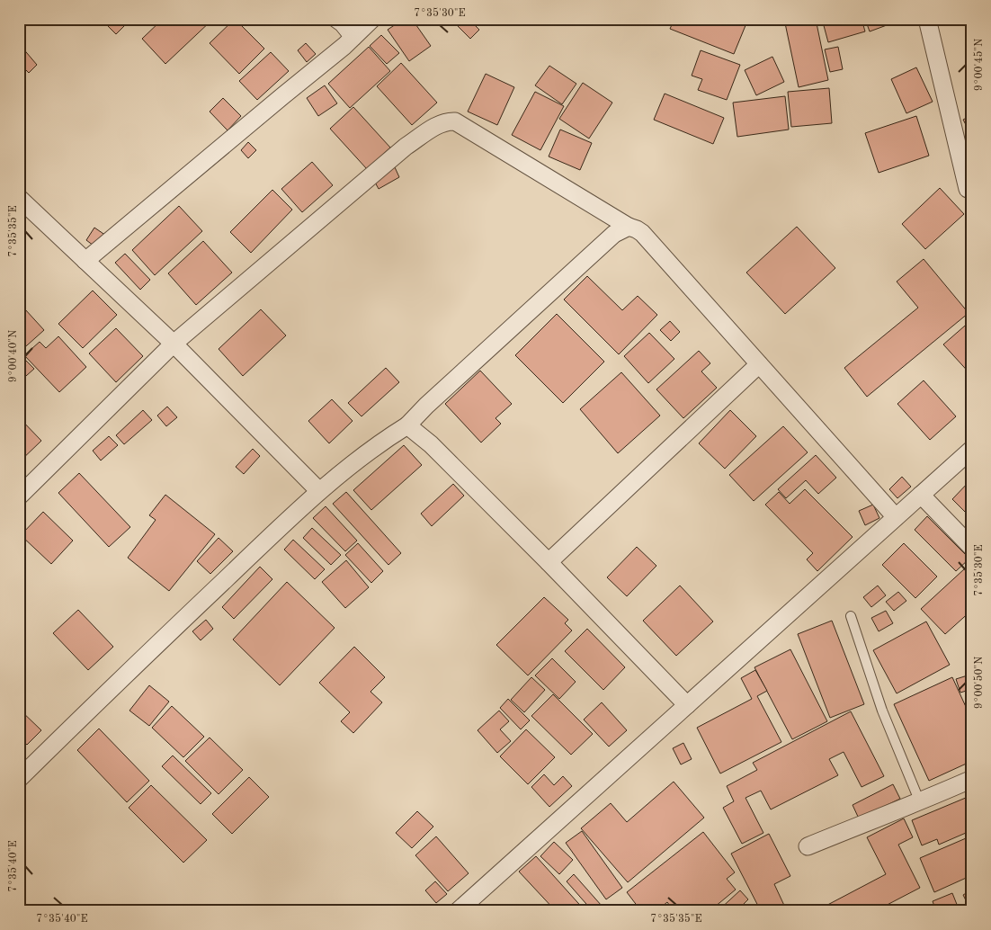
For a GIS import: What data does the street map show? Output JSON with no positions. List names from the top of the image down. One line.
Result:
{"coordinates":["7°35'30\"E","9°00'45\"N","7°35'35\"E","9°00'40\"N","9°00'50\"N","7°35'40\"E"]}
